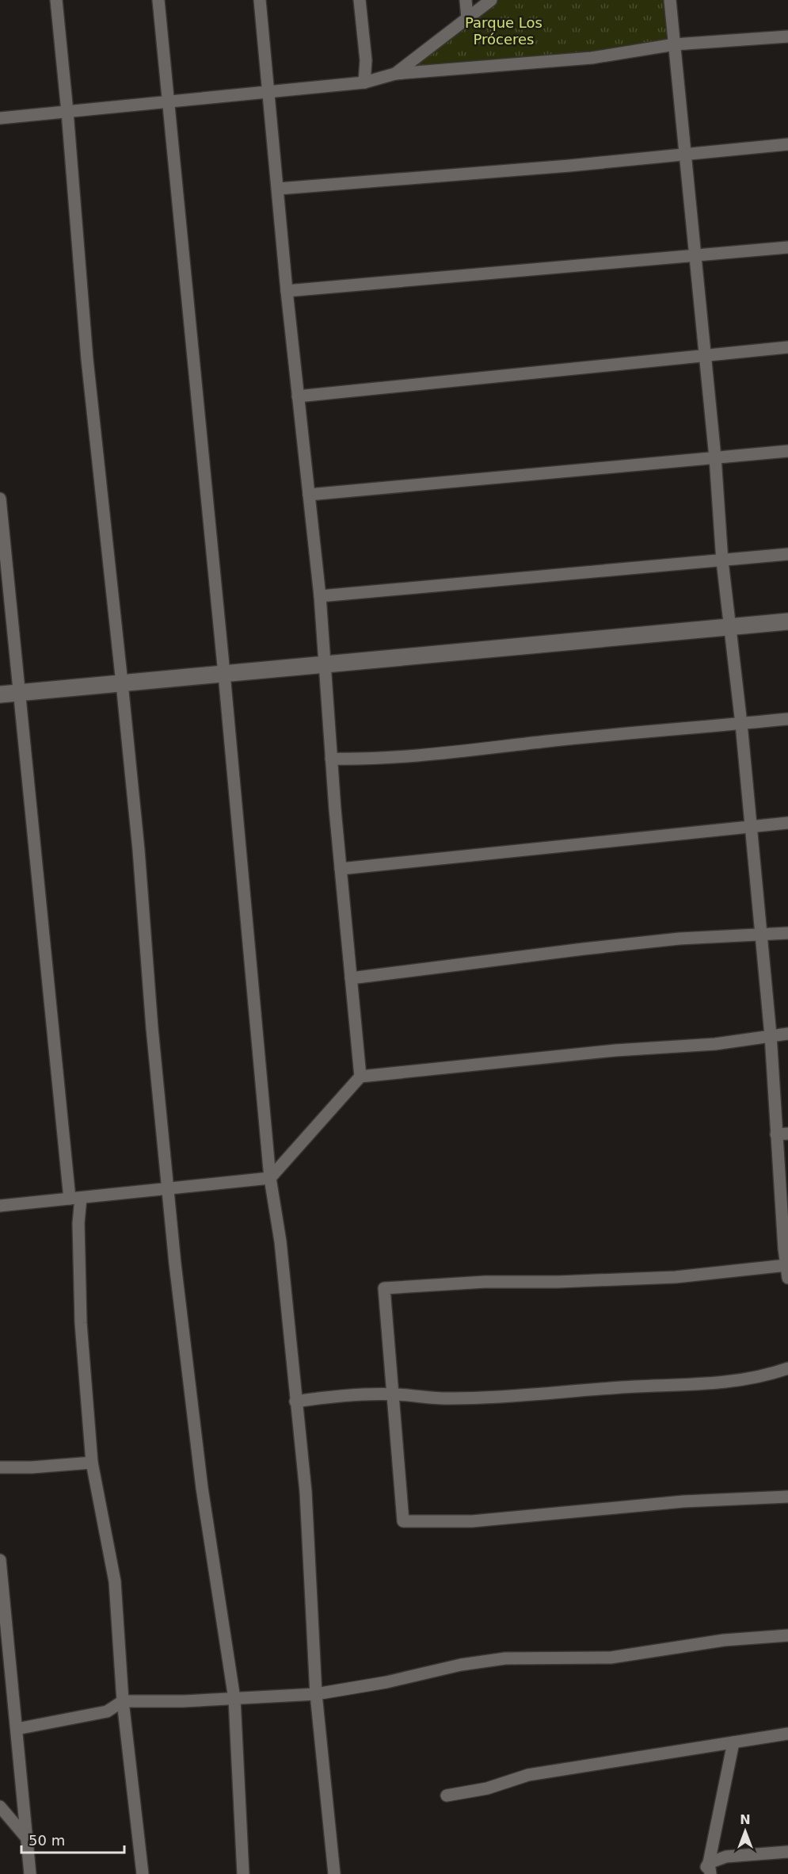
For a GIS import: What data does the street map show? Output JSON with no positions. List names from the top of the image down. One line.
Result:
{"parks":["Parque Los Próceres"],"scale_bar":"50 m","north":"top"}
